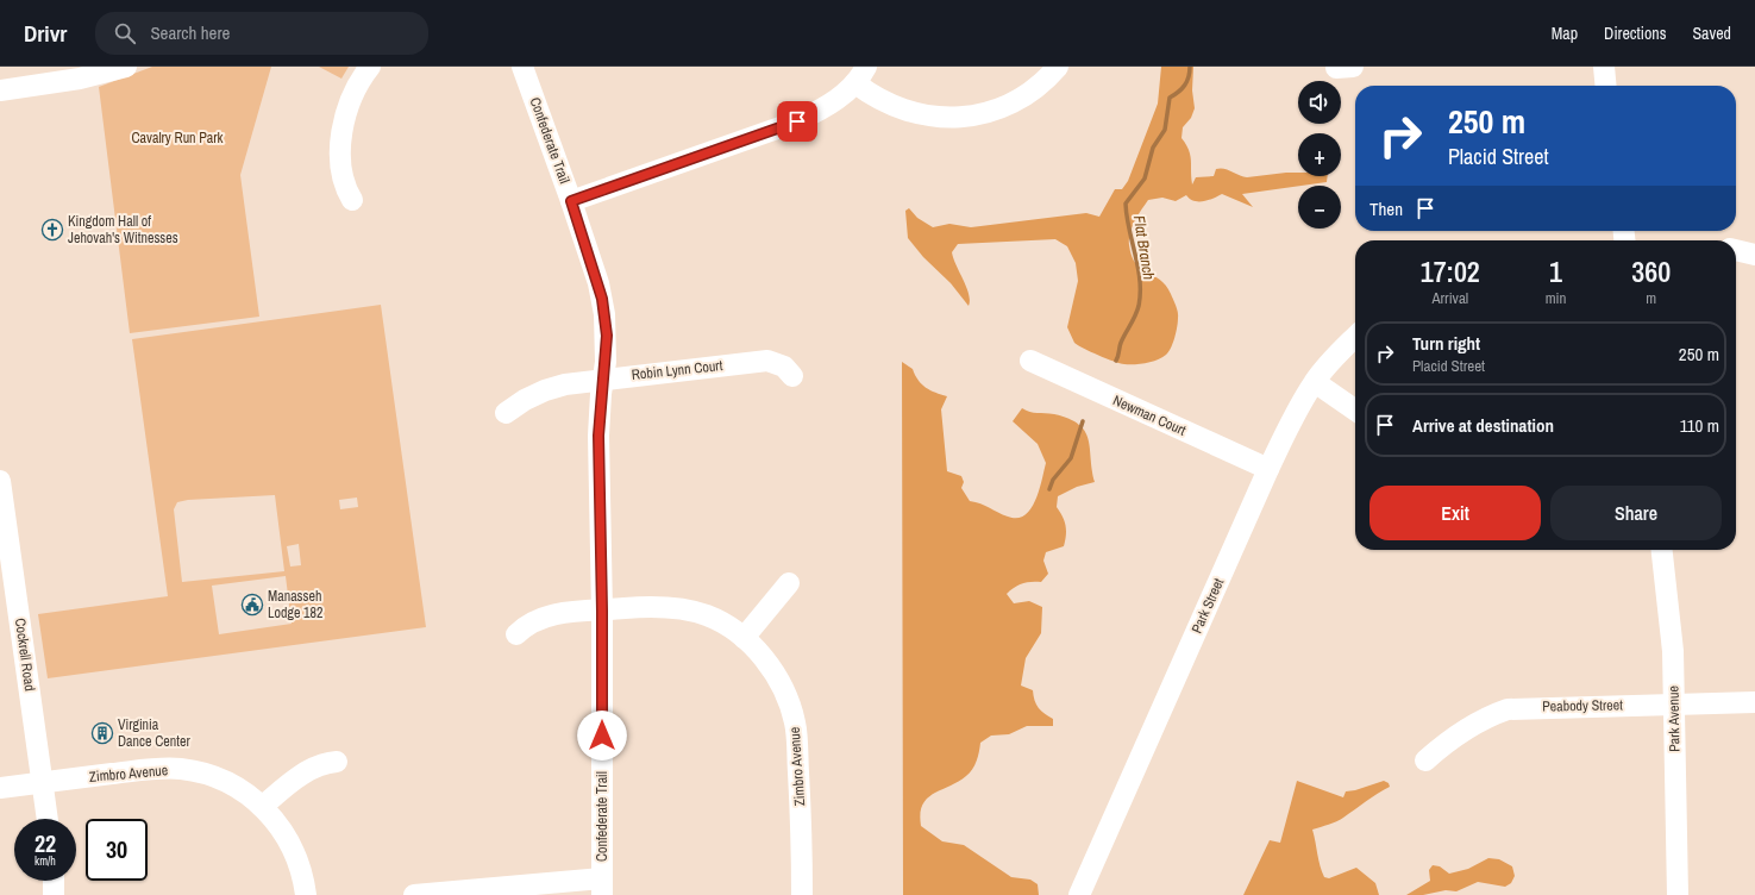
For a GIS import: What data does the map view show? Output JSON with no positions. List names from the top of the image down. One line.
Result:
{"streets":{"street":["Confederate Trail","Robin Lynn Court","Newman Court","Park Street","Cockrell Road","Peabody Street","Park Avenue","Zimbro Avenue"]},"crossings":[["Confederate Trail","Robin Lynn Court"],["Confederate Trail","Zimbro Avenue"],["Newman Court","Park Street"],["Cockrell Road","Zimbro Avenue"],["Peabody Street","Park Avenue"]],"water":["Flat Branch"],"parks":["Cavalry Run Park"],"places":{"church":["Kingdom Hall of Jehovah's Witnesses"],"public building":["Manasseh Lodge 182"],"building":["Virginia Dance Center"]},"page":{"header":"Drivr","search":"Search here","nav":["Map","Directions","Saved"],"map_buttons":["+","−"],"turn":["250 m","Placid Street"],"then":"Then","eta":["17:02","Arrival","1","min","360","m"],"list":[{"name":"Turn right","note":"Placid Street","value":"250 m"},{"name":"Arrive at destination","value":"110 m"}],"buttons":["Exit","Share"],"speed":"22 km/h","limit":"30"}}
